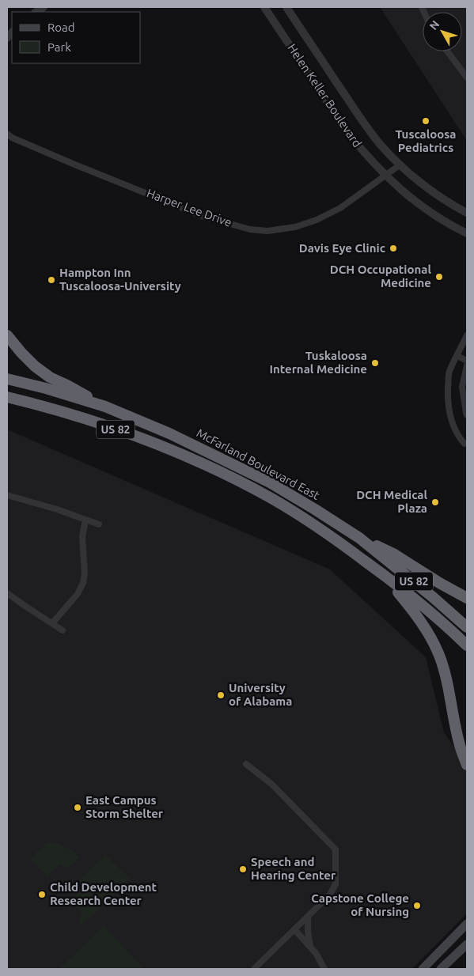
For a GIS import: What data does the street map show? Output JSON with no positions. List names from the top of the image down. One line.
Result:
{"streets":{"highway":["US 82","McFarland Boulevard East"],"street":["Helen Keller Boulevard","Harper Lee Drive"]},"crossings":[["Helen Keller Boulevard","Harper Lee Drive"]],"places":["Tuscaloosa Pediatrics","Davis Eye Clinic","DCH Occupational Medicine","Hampton Inn Tuscaloosa-University","Tuskaloosa Internal Medicine","DCH Medical Plaza","University of Alabama","East Campus Storm Shelter","Speech and Hearing Center","Child Development Research Center","Capstone College of Nursing"],"legend":["Road","Park"],"north":"top left"}
